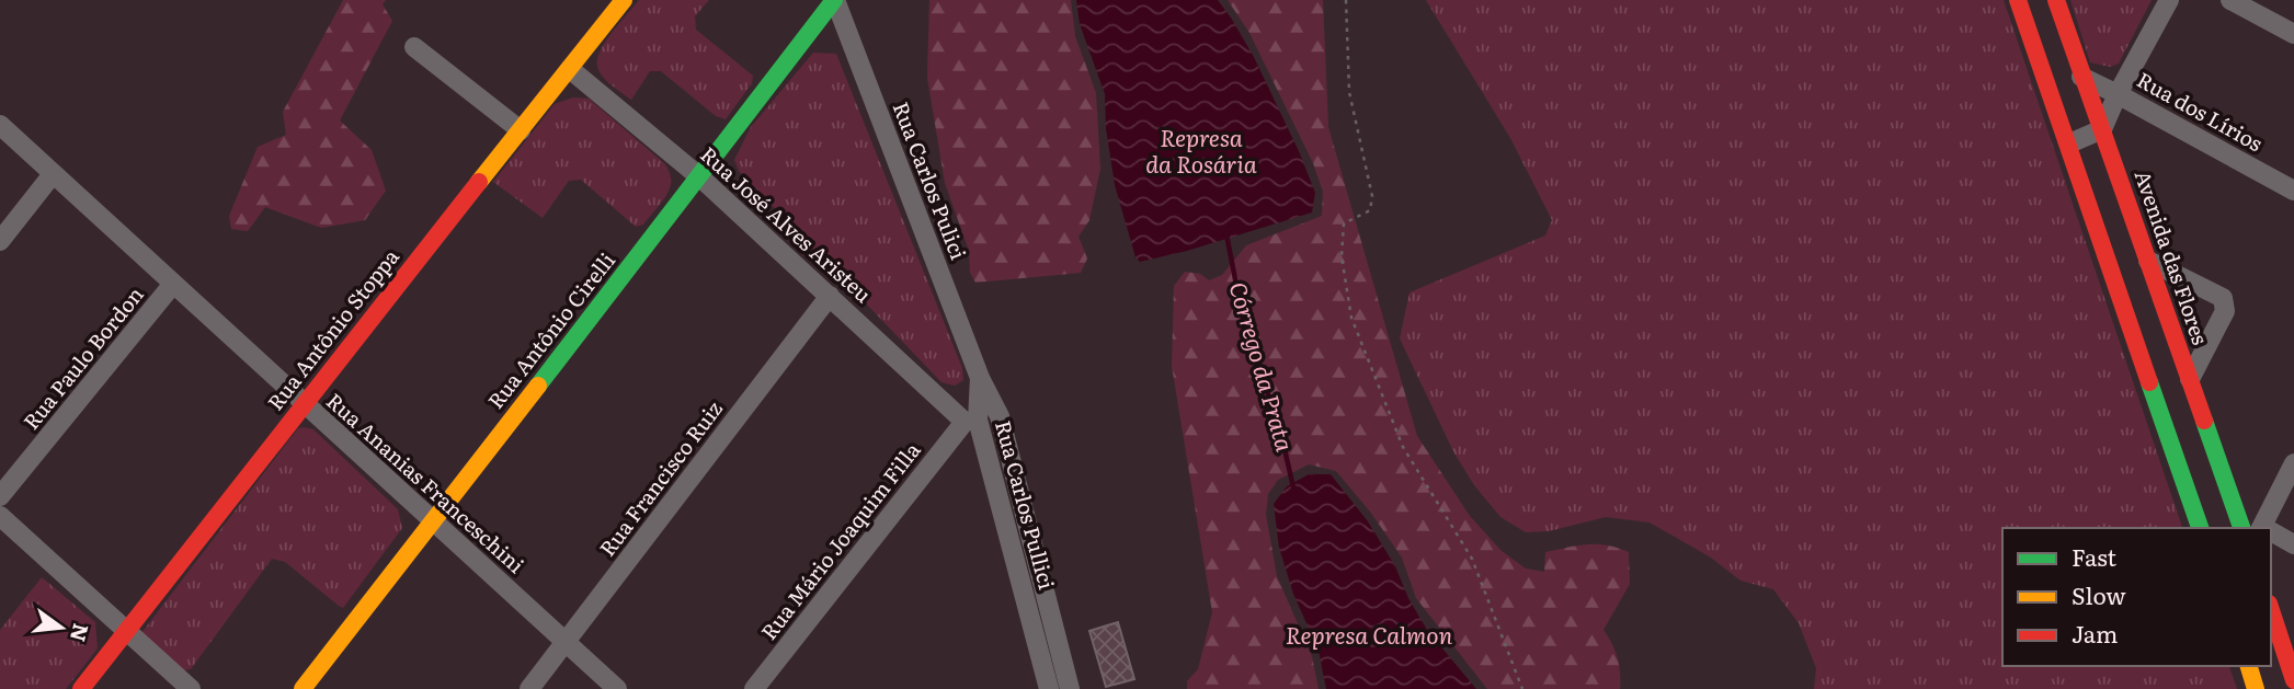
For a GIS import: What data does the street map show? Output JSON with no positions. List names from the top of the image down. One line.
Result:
{"streets":{"street":["Rua dos Lírios","Rua Carlos Pulici","Rua José Alves Aristeu","Avenida das Flores","Rua Antônio Stoppa","Rua Antônio Cirelli","Rua Paulo Bordon","Rua Francisco Ruiz","Rua Ananias Franceschini","Rua Carlos Pullici","Rua Mário Joaquim Filla"]},"crossings":[["Rua dos Lírios","Avenida das Flores"],["Rua Carlos Pulici","Rua Antônio Cirelli"],["Rua Carlos Pulici","Rua Carlos Pullici"],["Rua José Alves Aristeu","Rua Antônio Stoppa"],["Rua José Alves Aristeu","Rua Antônio Cirelli"],["Rua José Alves Aristeu","Rua Francisco Ruiz"],["Rua José Alves Aristeu","Rua Carlos Pullici"],["Rua José Alves Aristeu","Rua Mário Joaquim Filla"],["Rua Antônio Stoppa","Rua Ananias Franceschini"],["Rua Antônio Cirelli","Rua Ananias Franceschini"],["Rua Paulo Bordon","Rua Ananias Franceschini"],["Rua Francisco Ruiz","Rua Ananias Franceschini"],["Rua Carlos Pullici","Rua Mário Joaquim Filla"]],"water":["Represa da Rosária","Córrego da Prata","Represa Calmon"],"legend":["Fast","Slow","Jam"],"north":"right"}
